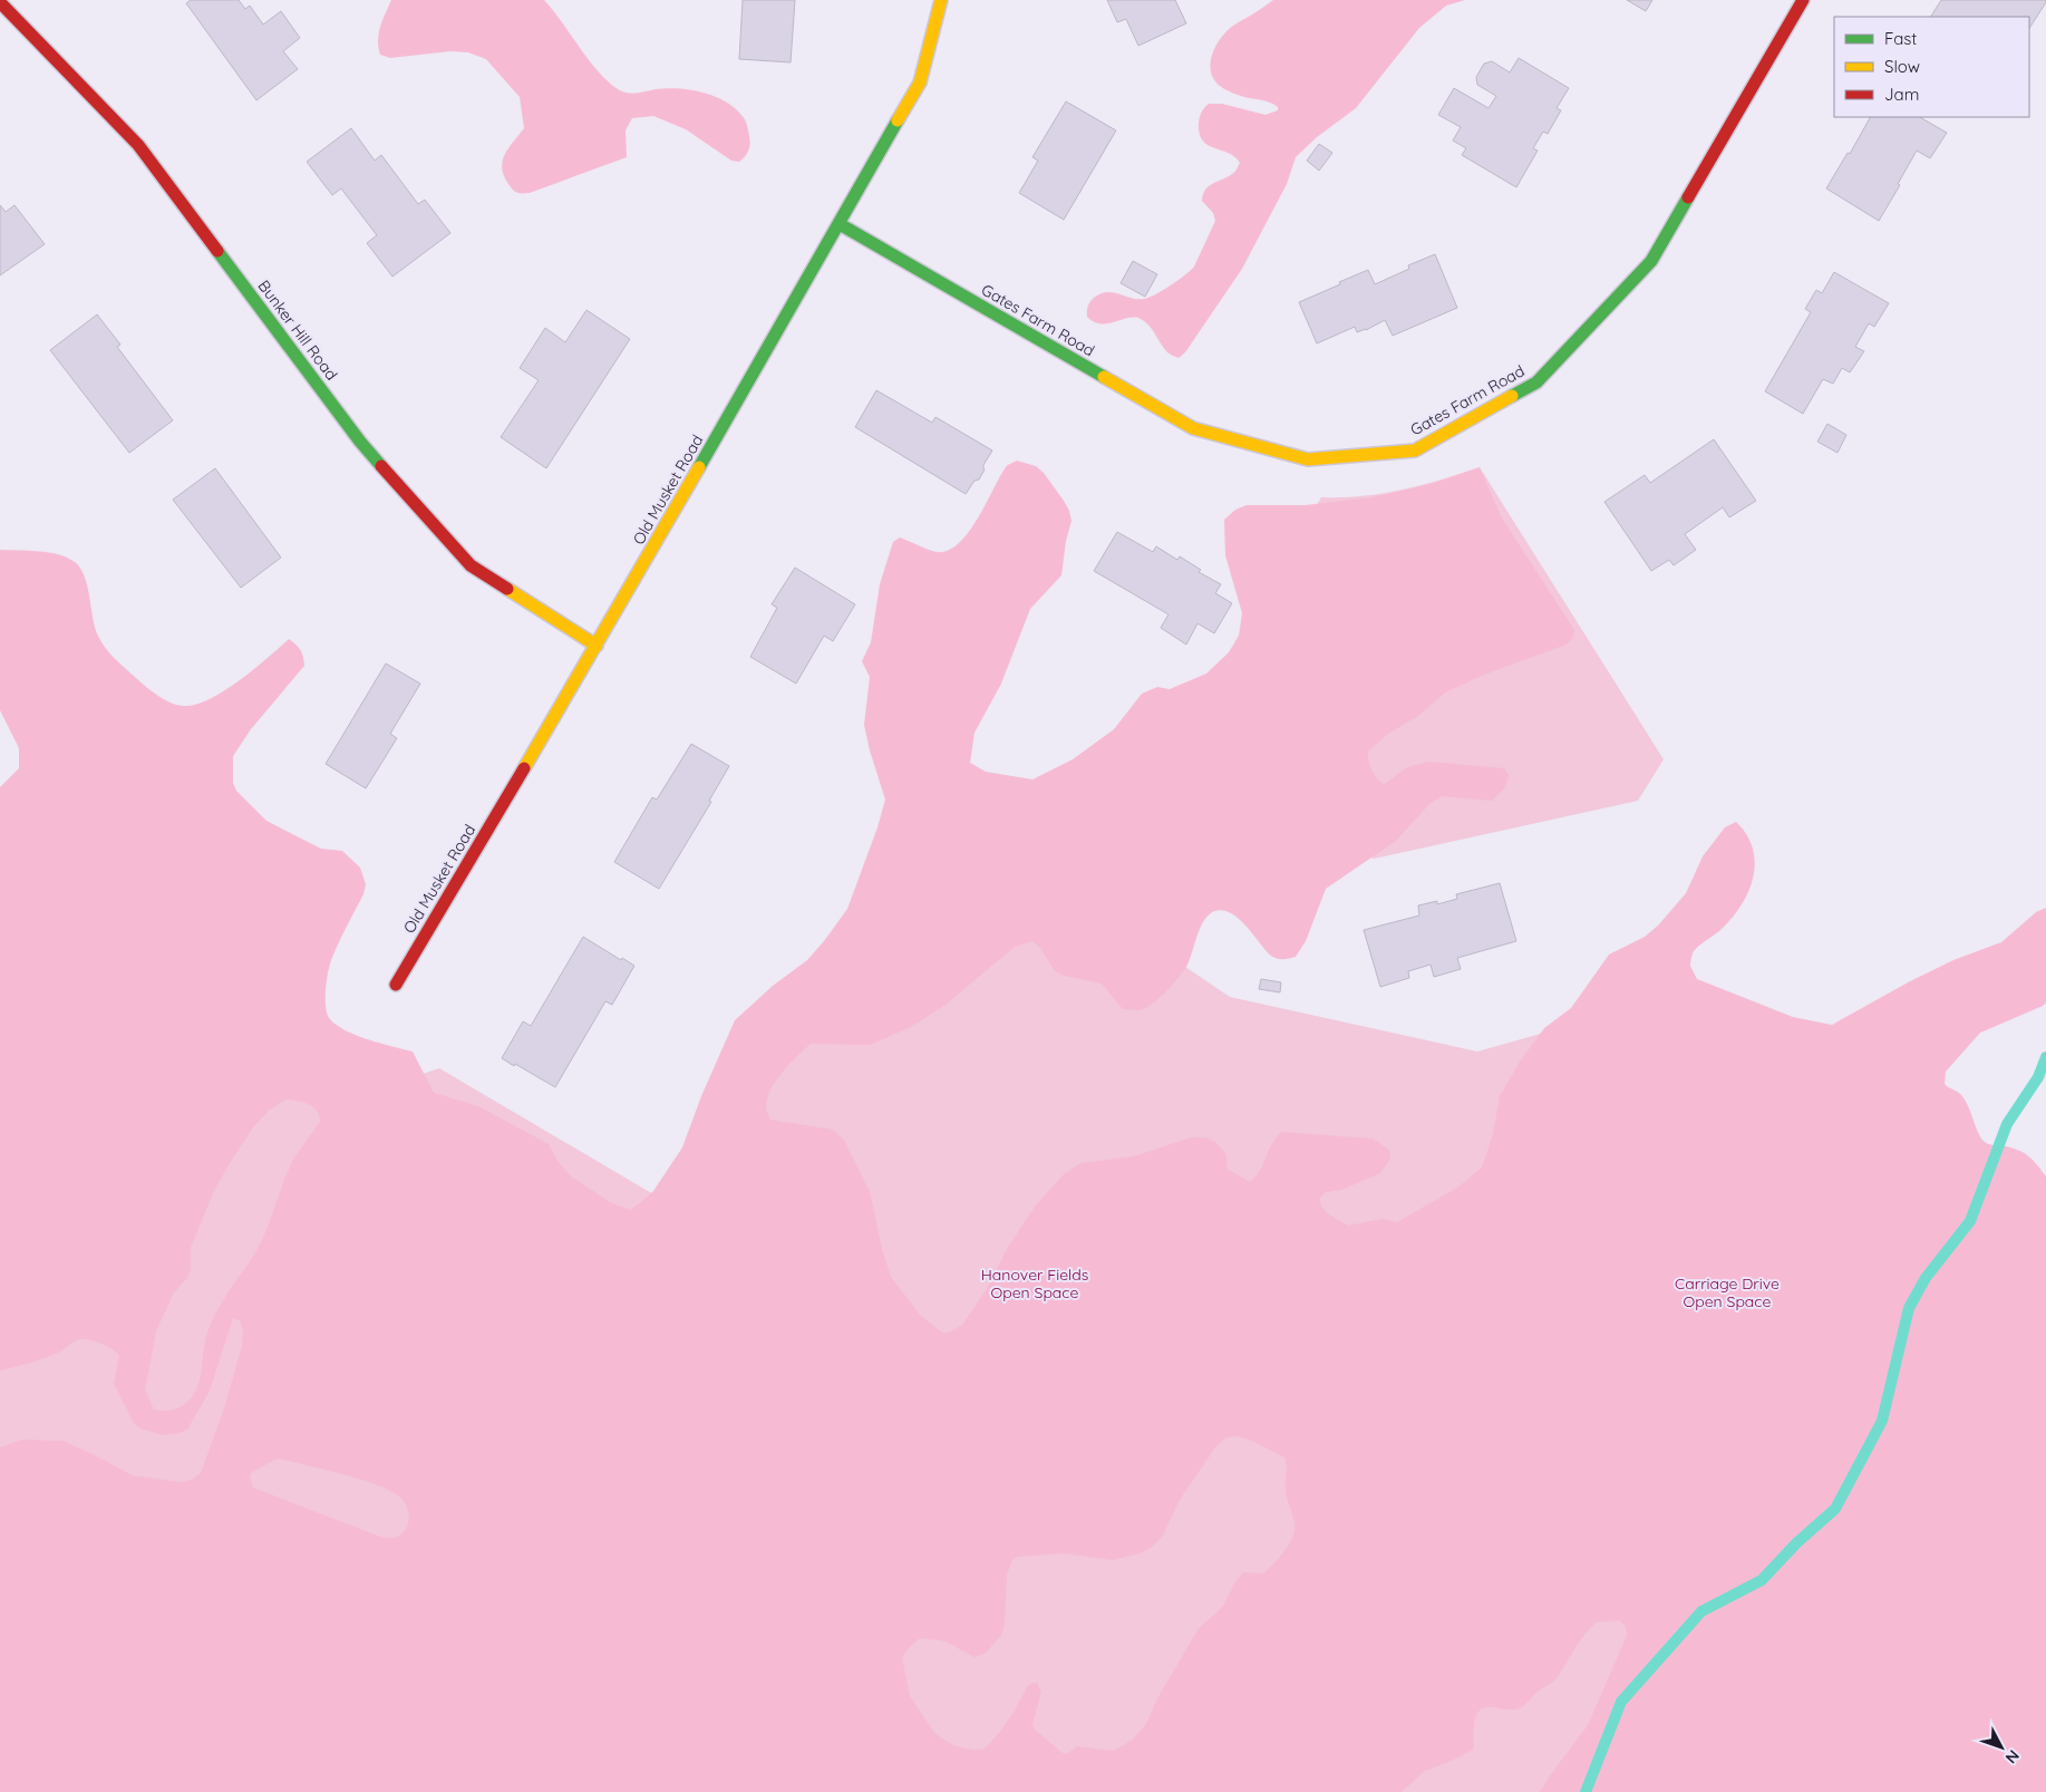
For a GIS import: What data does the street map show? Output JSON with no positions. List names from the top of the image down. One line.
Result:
{"streets":{"street":["Gates Farm Road","Bunker Hill Road","Old Musket Road"]},"crossings":[["Gates Farm Road","Old Musket Road"],["Bunker Hill Road","Old Musket Road"]],"parks":["Hanover Fields Open Space","Carriage Drive Open Space"],"legend":["Fast","Slow","Jam"],"north":"bottom right"}
